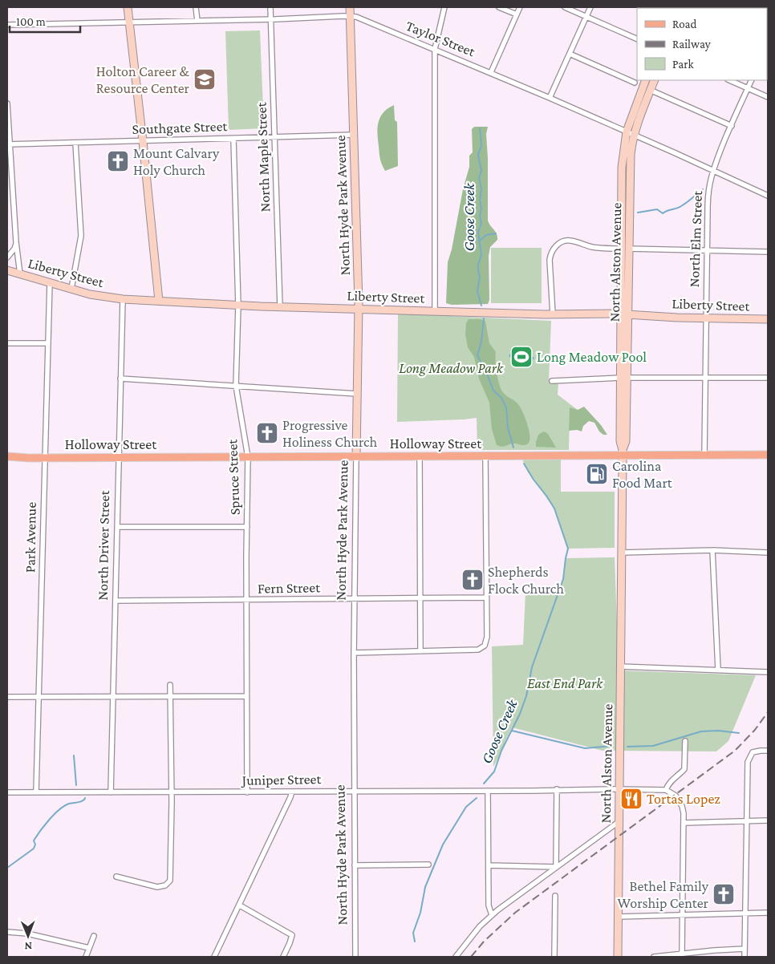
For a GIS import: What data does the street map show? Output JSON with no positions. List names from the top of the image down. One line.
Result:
{"streets":{"main road":["Holloway Street"],"street":["Taylor Street","Southgate Street","North Maple Street","North Hyde Park Avenue","North Elm Street","North Alston Avenue","Liberty Street","Spruce Street","Park Avenue","North Driver Street","Fern Street","Juniper Street"]},"crossings":[["Taylor Street","North Maple Street"],["Taylor Street","North Hyde Park Avenue"],["Taylor Street","North Elm Street"],["Taylor Street","North Alston Avenue"],["Southgate Street","North Maple Street"],["Southgate Street","North Hyde Park Avenue"],["Southgate Street","Spruce Street"],["North Maple Street","Liberty Street"],["North Hyde Park Avenue","Liberty Street"],["North Hyde Park Avenue","Holloway Street"],["North Hyde Park Avenue","Fern Street"],["North Hyde Park Avenue","Juniper Street"],["North Elm Street","Liberty Street"],["North Elm Street","Holloway Street"],["North Alston Avenue","Liberty Street"],["North Alston Avenue","Holloway Street"],["North Alston Avenue","Juniper Street"],["Liberty Street","Spruce Street"],["Liberty Street","Park Avenue"],["Liberty Street","North Driver Street"],["Holloway Street","Spruce Street"],["Holloway Street","Park Avenue"],["Holloway Street","North Driver Street"],["Spruce Street","Fern Street"],["Spruce Street","Juniper Street"],["Park Avenue","Juniper Street"],["North Driver Street","Fern Street"],["North Driver Street","Juniper Street"]],"water":["Goose Creek"],"parks":["Long Meadow Park","East End Park"],"places":{"school or university":["Holton Career & Resource Center"],"church":["Mount Calvary Holy Church","Progressive Holiness Church","Shepherds Flock Church","Bethel Family Worship Center"],"sports":["Long Meadow Pool"],"fuel station":["Carolina Food Mart"],"restaurant":["Tortas Lopez"]},"legend":["Road","Railway","Park"],"scale_bar":"100 m","north":"bottom"}
